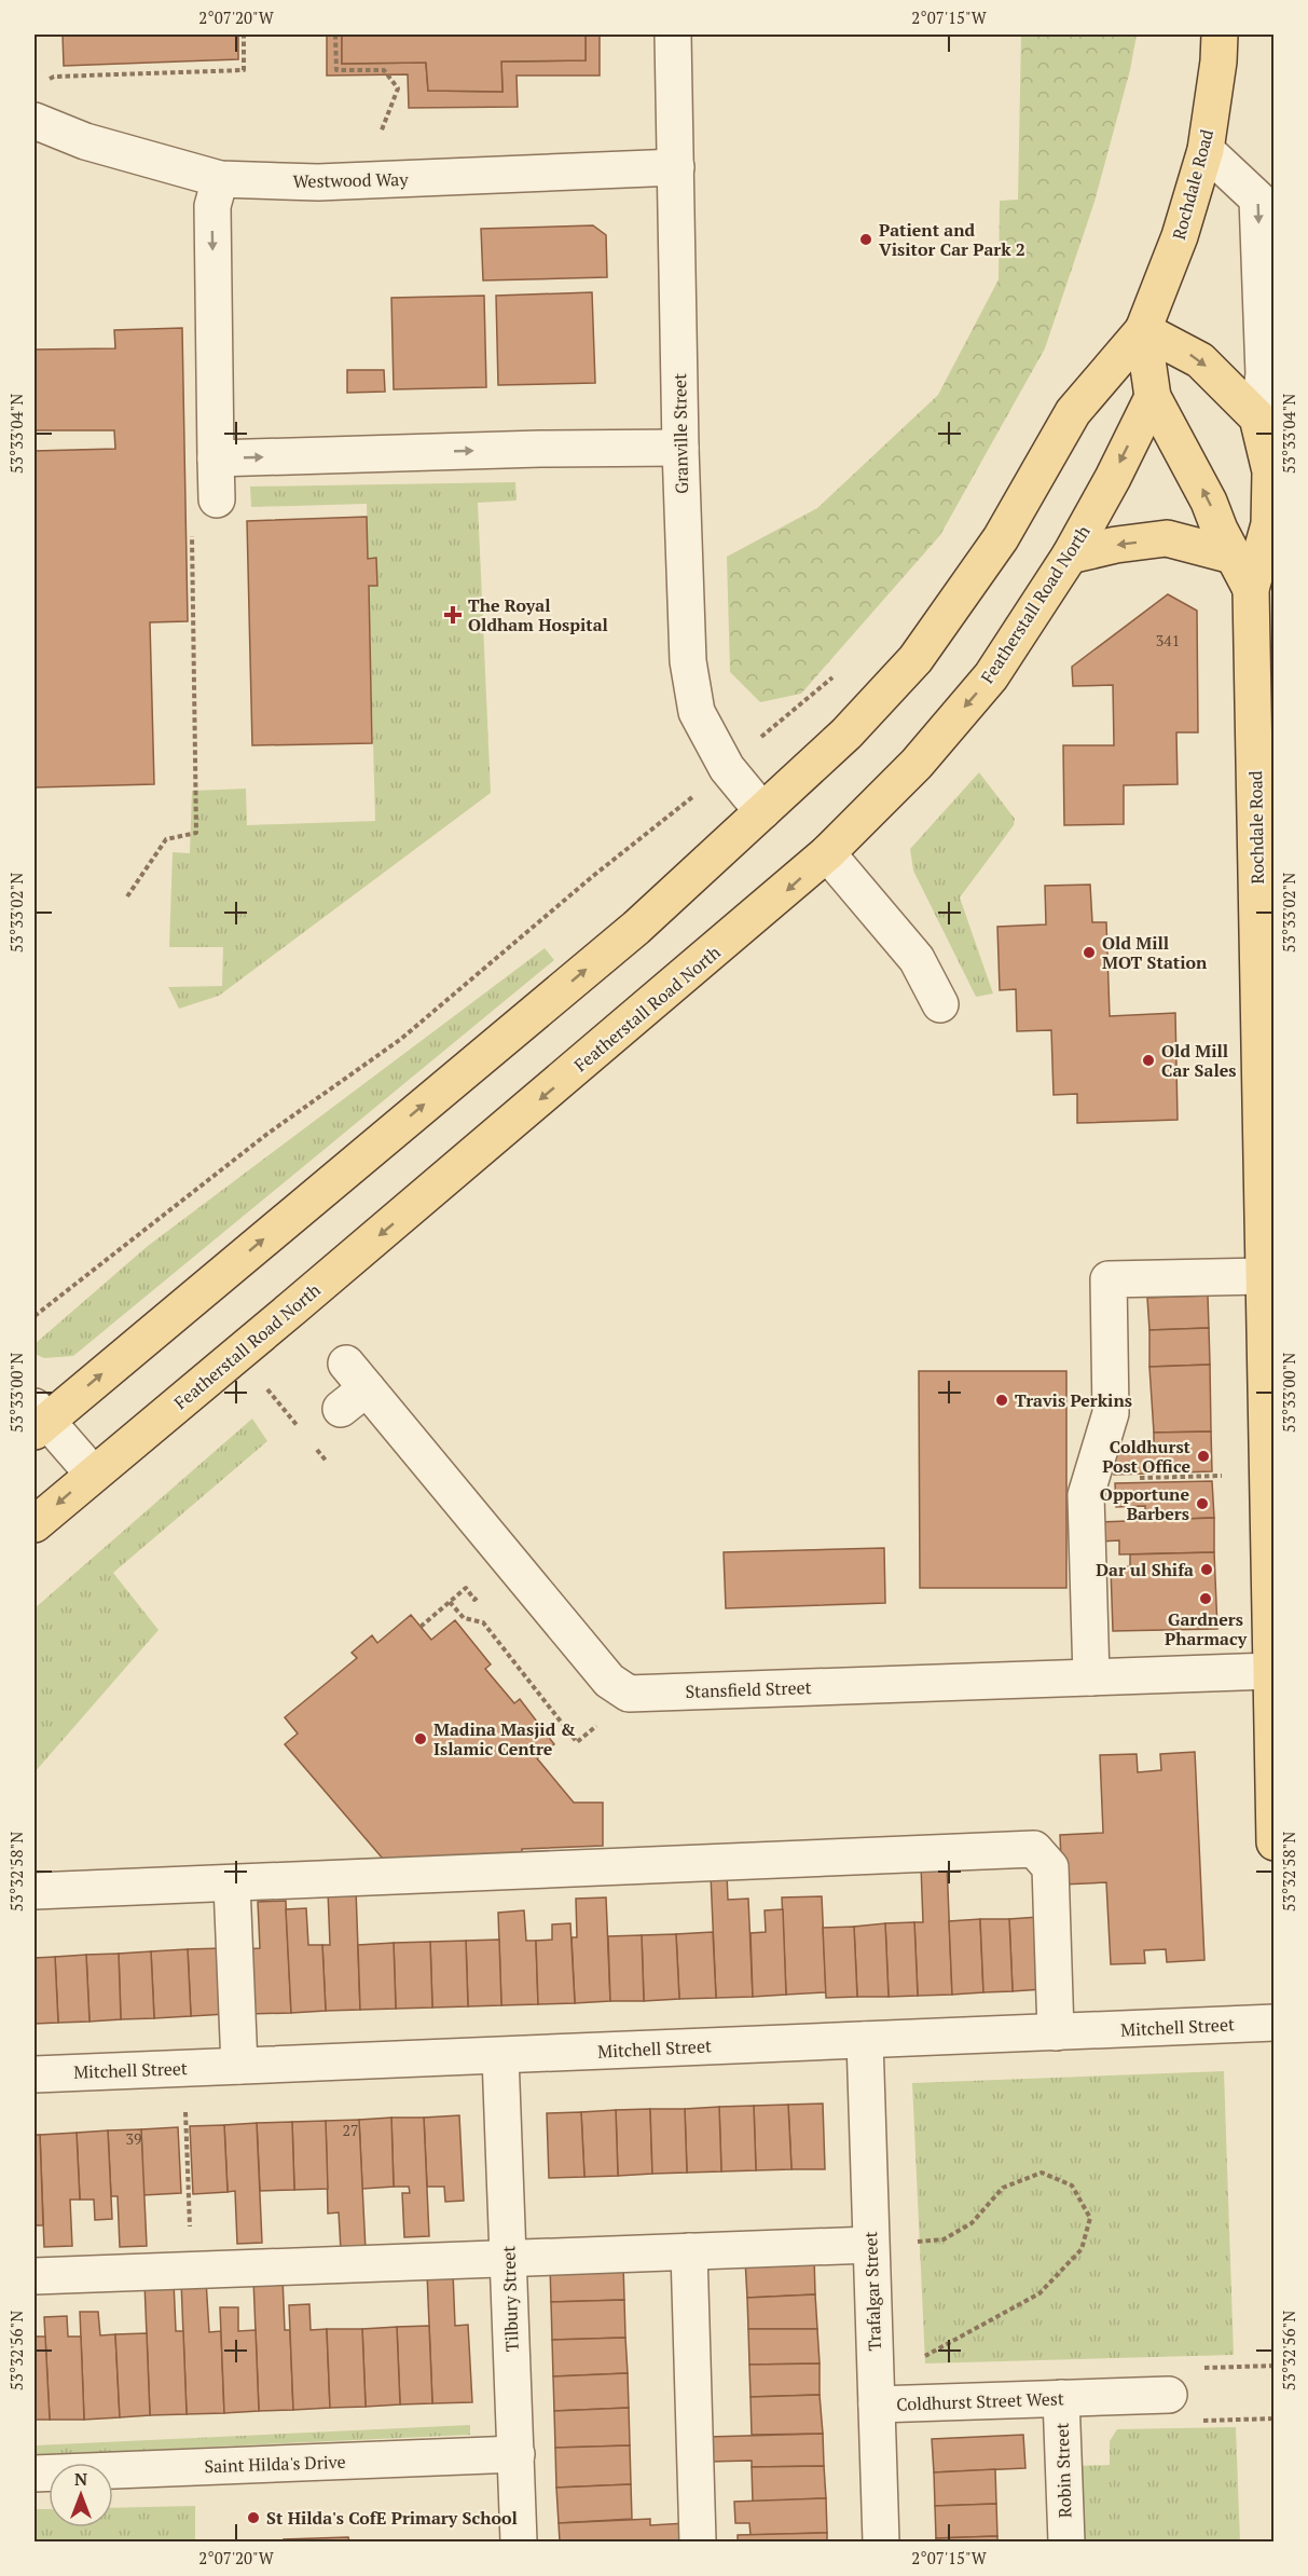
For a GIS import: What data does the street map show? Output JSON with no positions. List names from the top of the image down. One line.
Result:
{"streets":{"main road":["Rochdale Road","Featherstall Road North"],"street":["Westwood Way","Granville Street","Stansfield Street","Mitchell Street","Trafalgar Street","Tilbury Street","Coldhurst Street West","Saint Hilda's Drive","Robin Street"]},"crossings":[["Westwood Way","Granville Street"],["Rochdale Road","Featherstall Road North"],["Rochdale Road","Stansfield Street"],["Mitchell Street","Trafalgar Street"],["Mitchell Street","Tilbury Street"],["Trafalgar Street","Coldhurst Street West"],["Tilbury Street","Saint Hilda's Drive"],["Coldhurst Street West","Robin Street"]],"places":{"other":["Patient and Visitor Car Park 2","Old Mill MOT Station","Old Mill Car Sales","Travis Perkins","Coldhurst Post Office","Opportune Barbers","Dar ul Shifa","Gardners Pharmacy","Madina Masjid & Islamic Centre","St Hilda's CofE Primary School"],"health":["The Royal Oldham Hospital"]},"house_numbers":["341","27","39"],"north":"top","coordinates":["2°07'20\"W","2°07'15\"W","53°33'04\"N","53°33'02\"N","53°33'00\"N","53°32'58\"N","53°32'56\"N"]}
